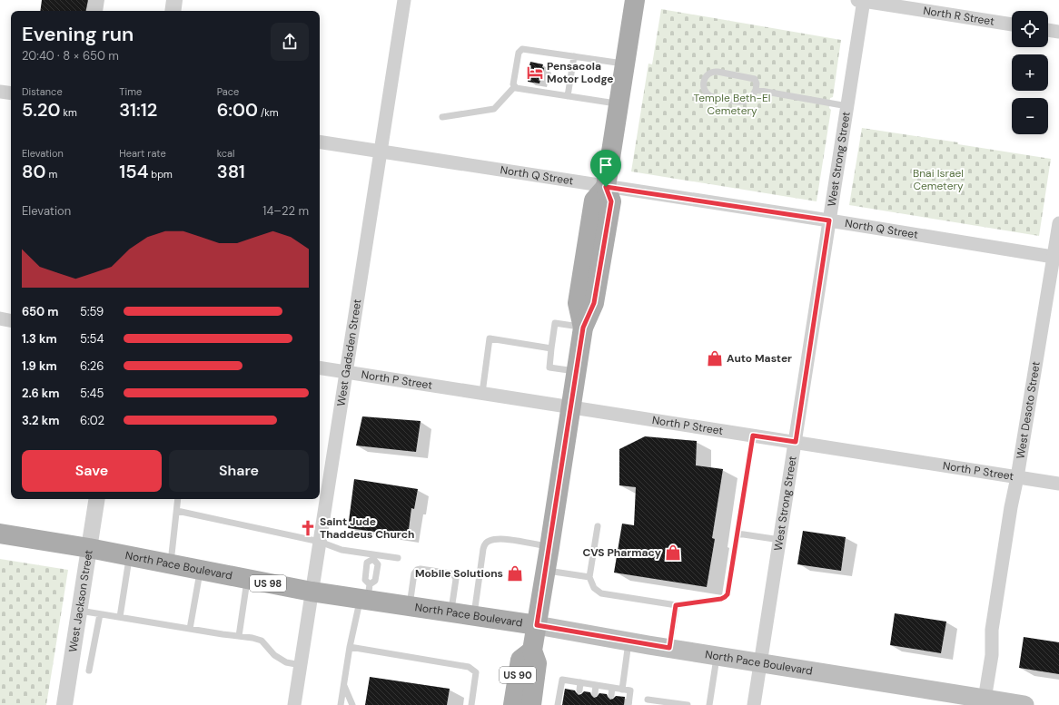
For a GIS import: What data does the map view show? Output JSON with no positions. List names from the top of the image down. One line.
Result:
{"streets":{"main road":["North Pace Boulevard","US 98","US 90"],"street":["North R Street","West Strong Street","North Q Street","West Gadsden Street","North P Street","West Desoto Street","West Jackson Street"]},"crossings":[["North R Street","West Strong Street"],["West Strong Street","North Q Street"],["West Strong Street","North P Street"],["West Strong Street","North Pace Boulevard"],["North Q Street","West Gadsden Street"],["North Q Street","West Desoto Street"],["North Q Street","US 90"],["West Gadsden Street","North P Street"],["West Gadsden Street","North Pace Boulevard"],["North P Street","West Desoto Street"],["North P Street","US 90"],["West Desoto Street","North Pace Boulevard"],["North Pace Boulevard","West Jackson Street"],["North Pace Boulevard","US 90"]],"parks":["Temple Beth-El Cemetery","Bnai Israel Cemetery"],"places":{"hotel":["Pensacola Motor Lodge"],"shop":["Auto Master","CVS Pharmacy","Mobile Solutions"],"church":["Saint Jude Thaddeus Church"]},"page":{"map_buttons":["+","−"],"heading":["Evening run","20:40 · 8 × 650 m"],"stats":[["Distance","5.20 km"],["Time","31:12"],["Pace","6:00 /km"],["Elevation","80 m"],["Heart rate","154 bpm"],["kcal","381"]],"chart":["Elevation","14–22 m"],"list":[{"name":"650 m","note":"5:59"},{"name":"1.3 km","note":"5:54"},{"name":"1.9 km","note":"6:26"},{"name":"2.6 km","note":"5:45"},{"name":"3.2 km","note":"6:02"}],"buttons":["Save","Share"]}}
